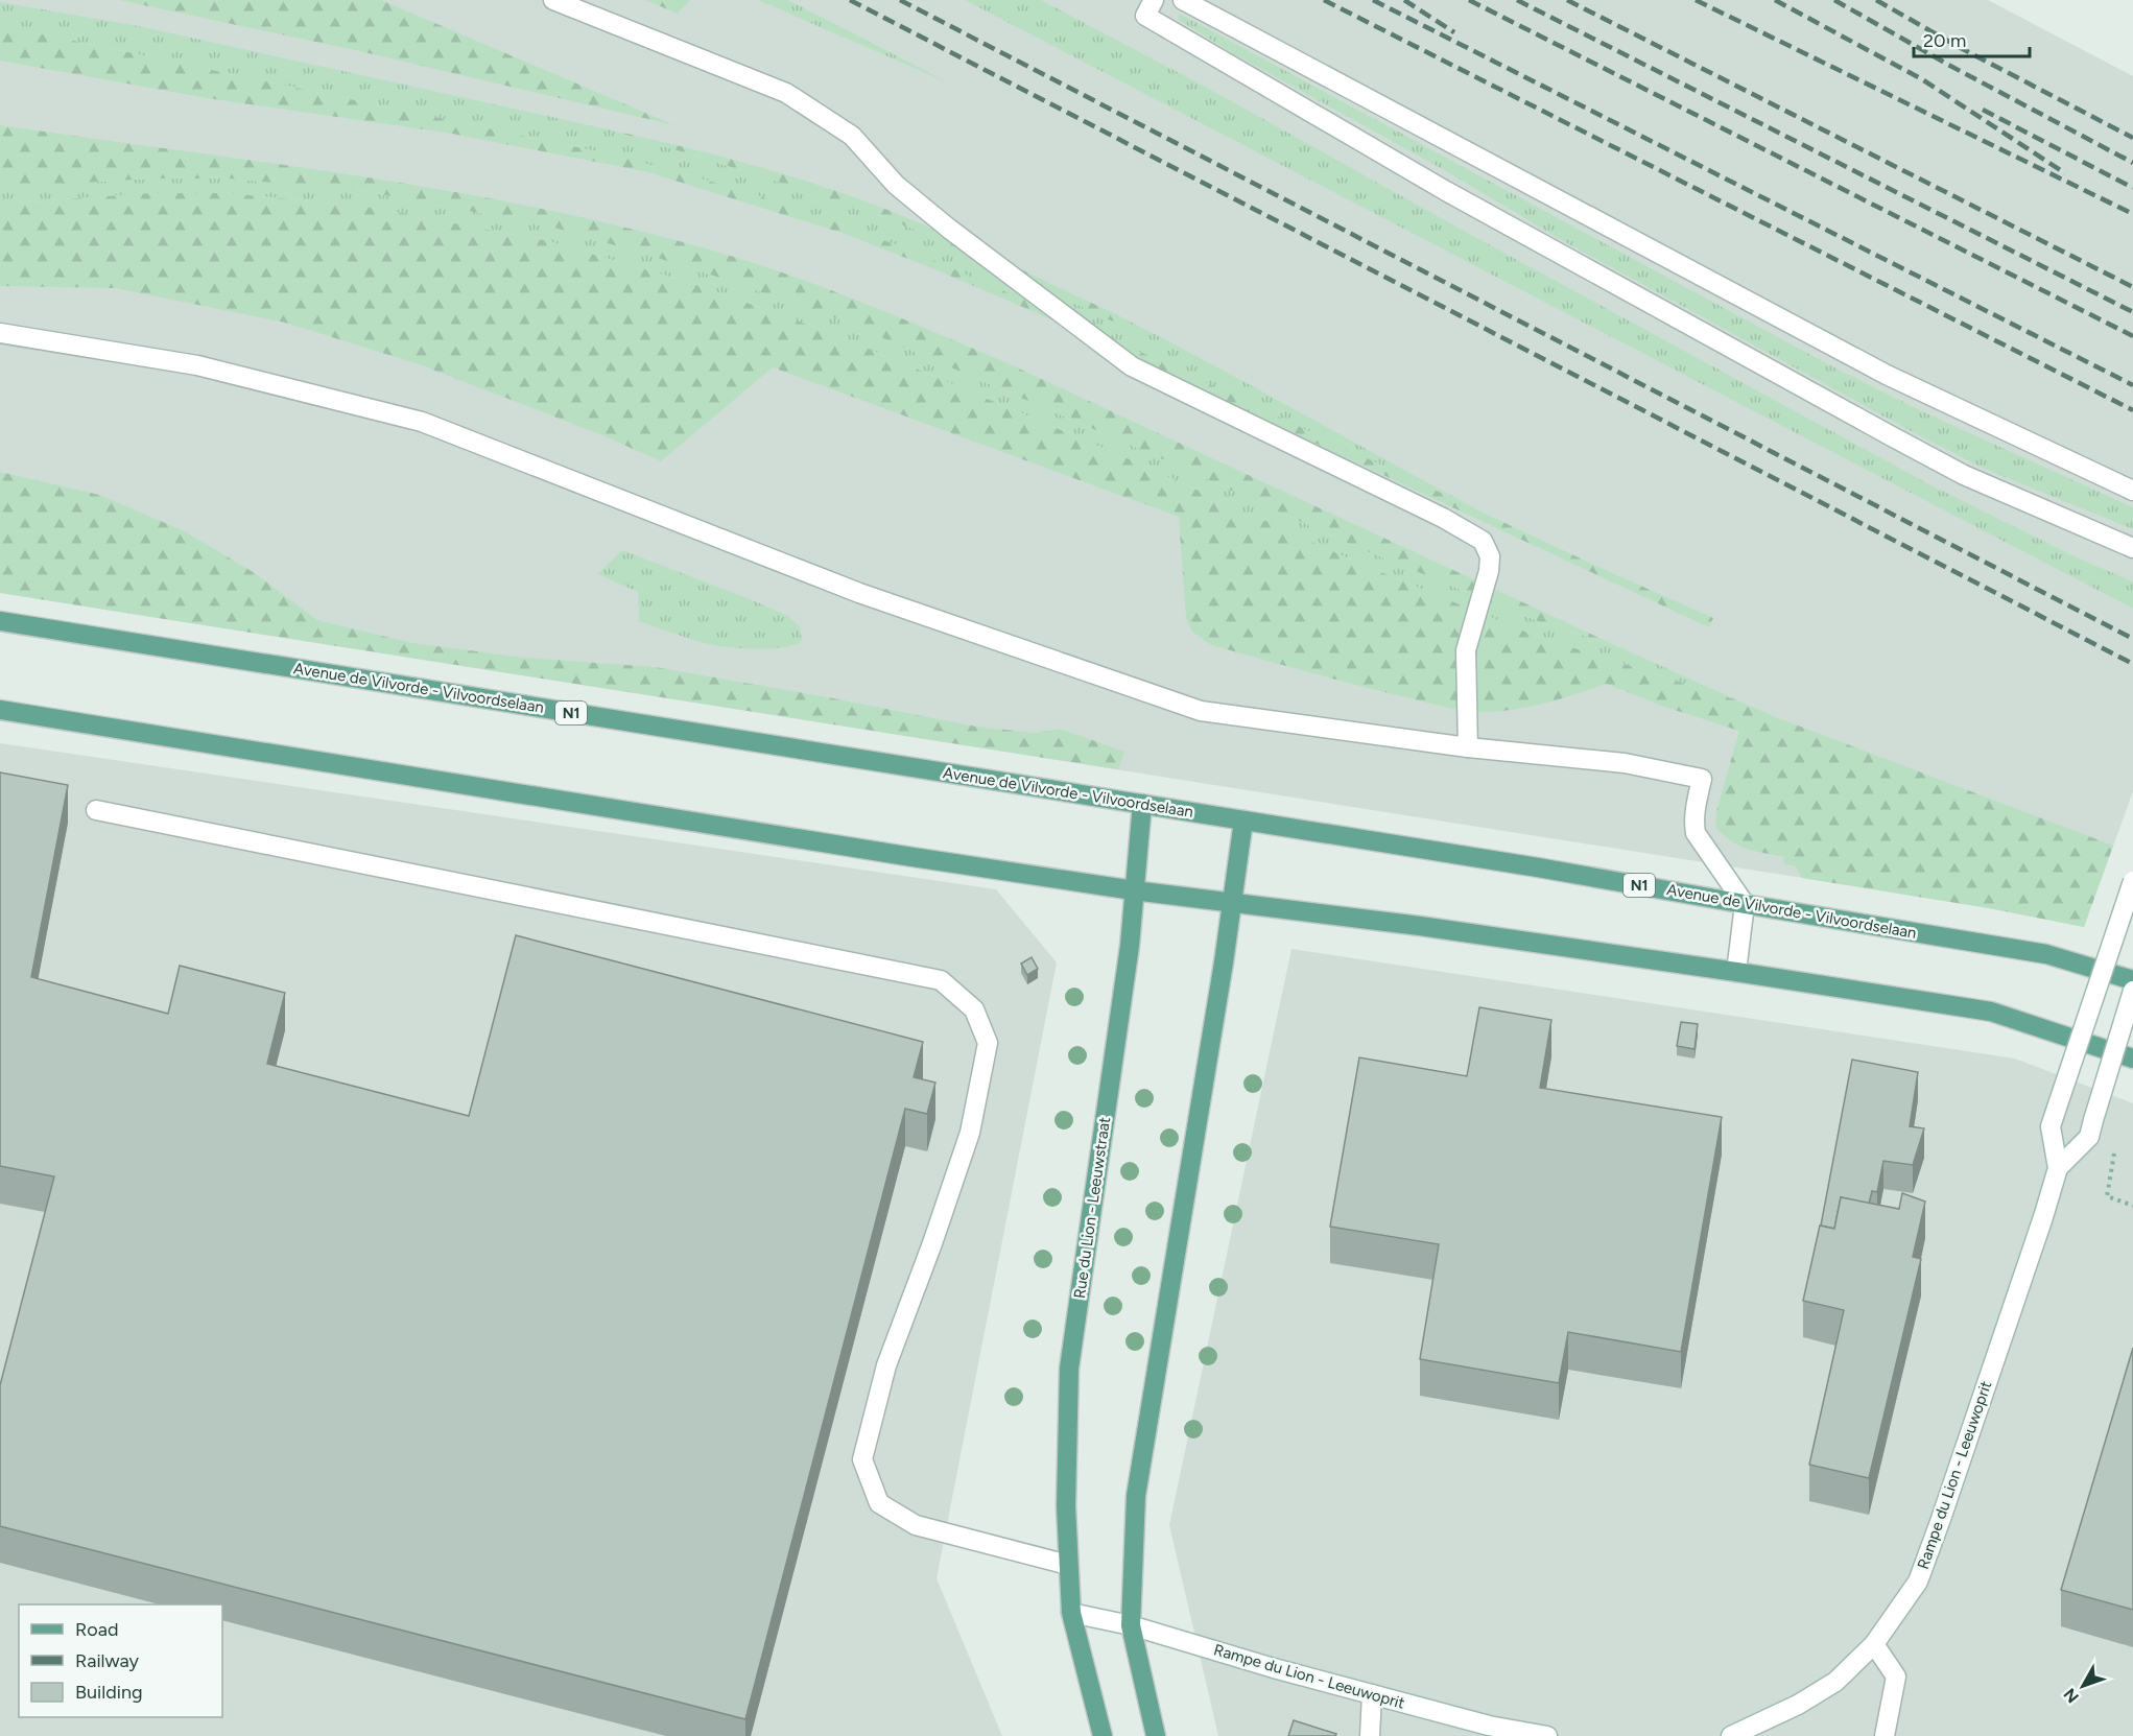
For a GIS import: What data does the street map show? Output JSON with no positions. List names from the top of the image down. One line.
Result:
{"streets":{"main road":["Avenue de Vilvorde - Vilvoordselaan","N1","Rue du Lion - Leeuwstraat","Rampe du Lion - Leeuwoprit"]},"crossings":[["Avenue de Vilvorde - Vilvoordselaan","Rue du Lion - Leeuwstraat"],["Rue du Lion - Leeuwstraat","Rampe du Lion - Leeuwoprit"]],"legend":["Road","Railway","Building"],"scale_bar":"20 m","north":"bottom left"}
